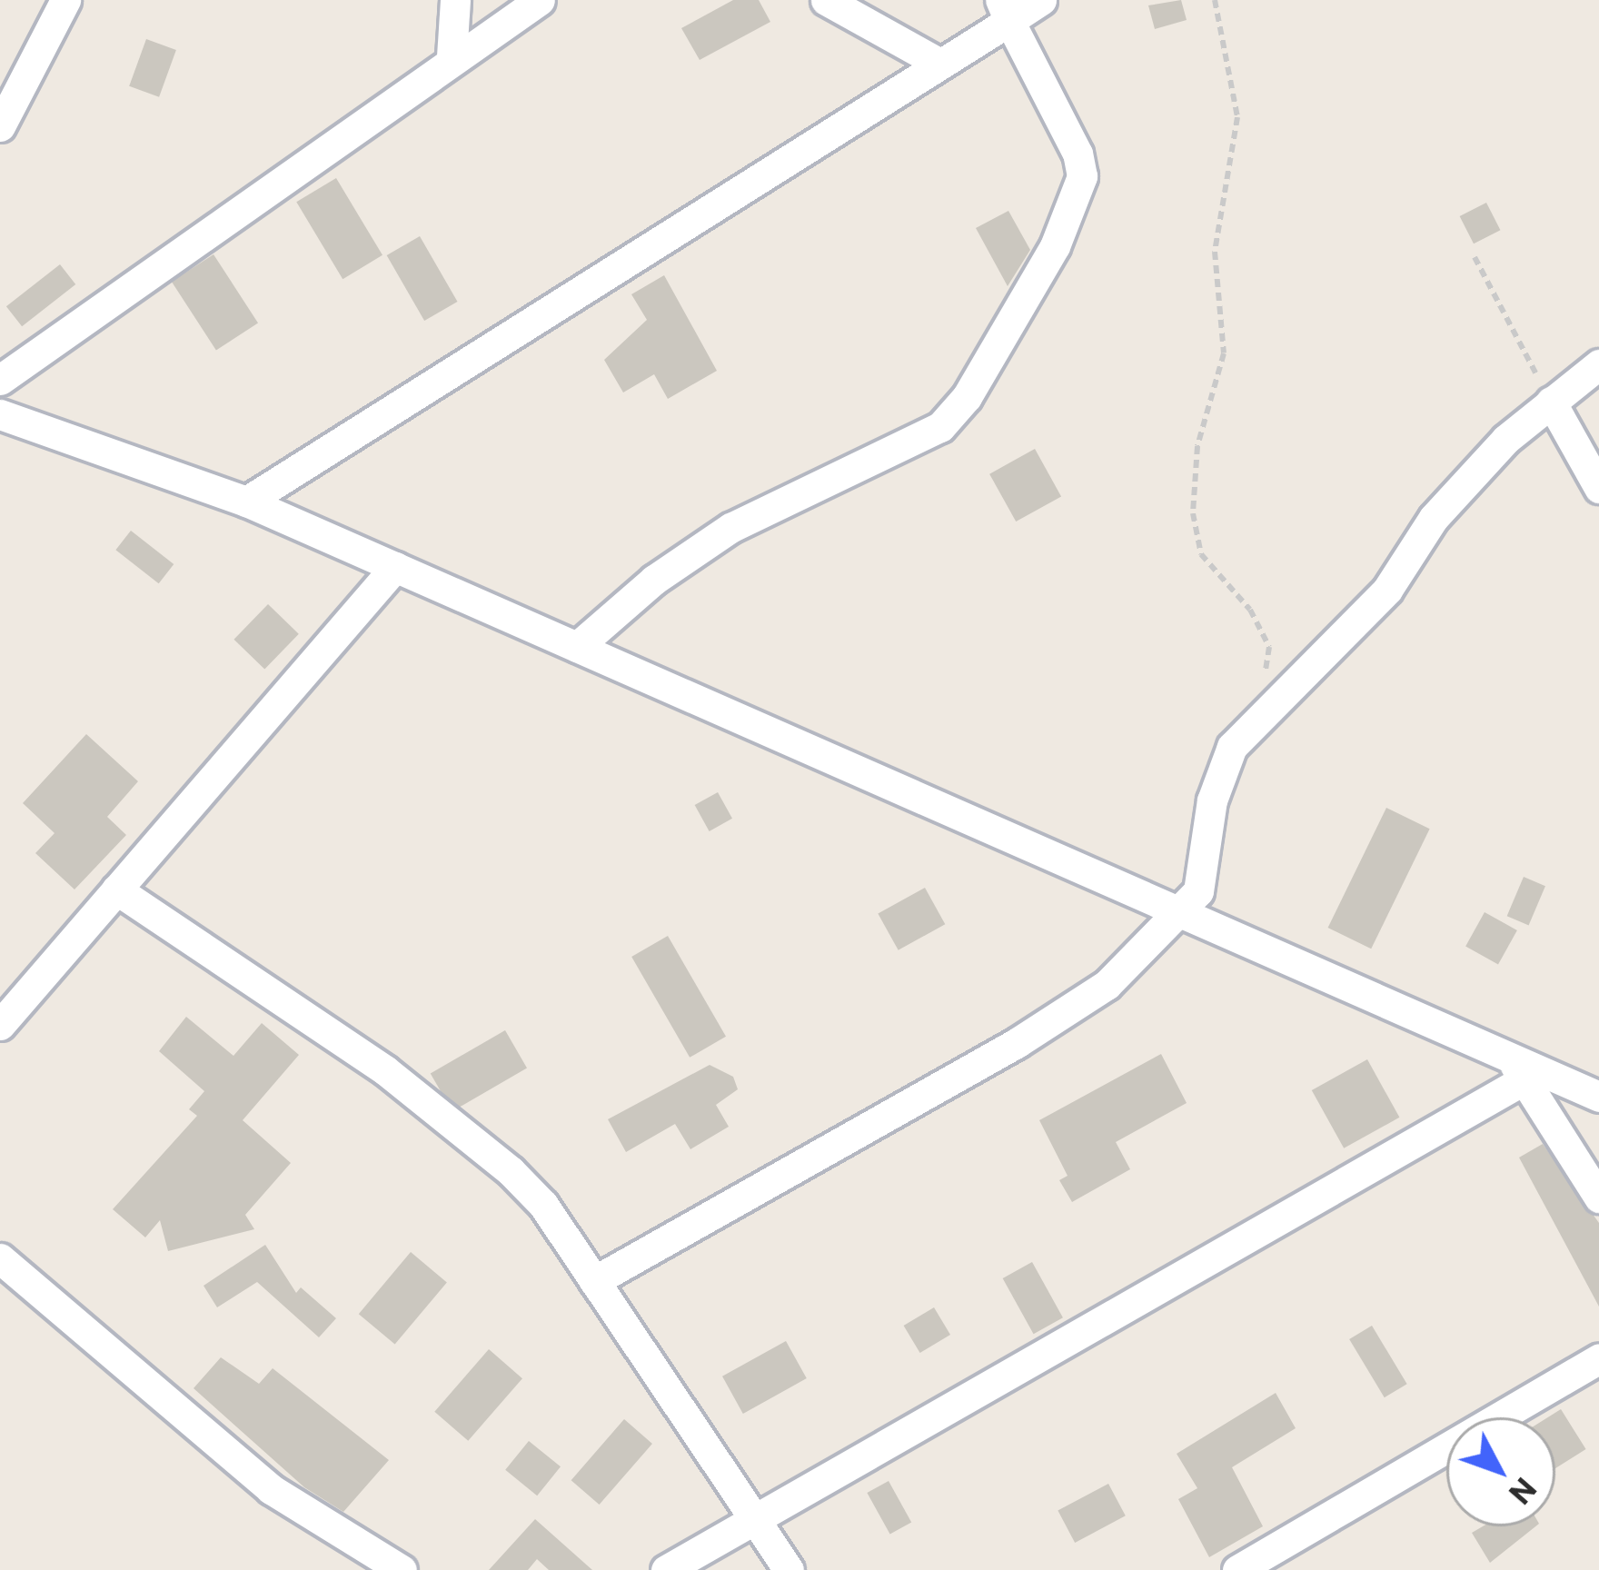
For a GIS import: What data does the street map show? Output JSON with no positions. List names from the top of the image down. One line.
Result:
{"north":"bottom right"}
